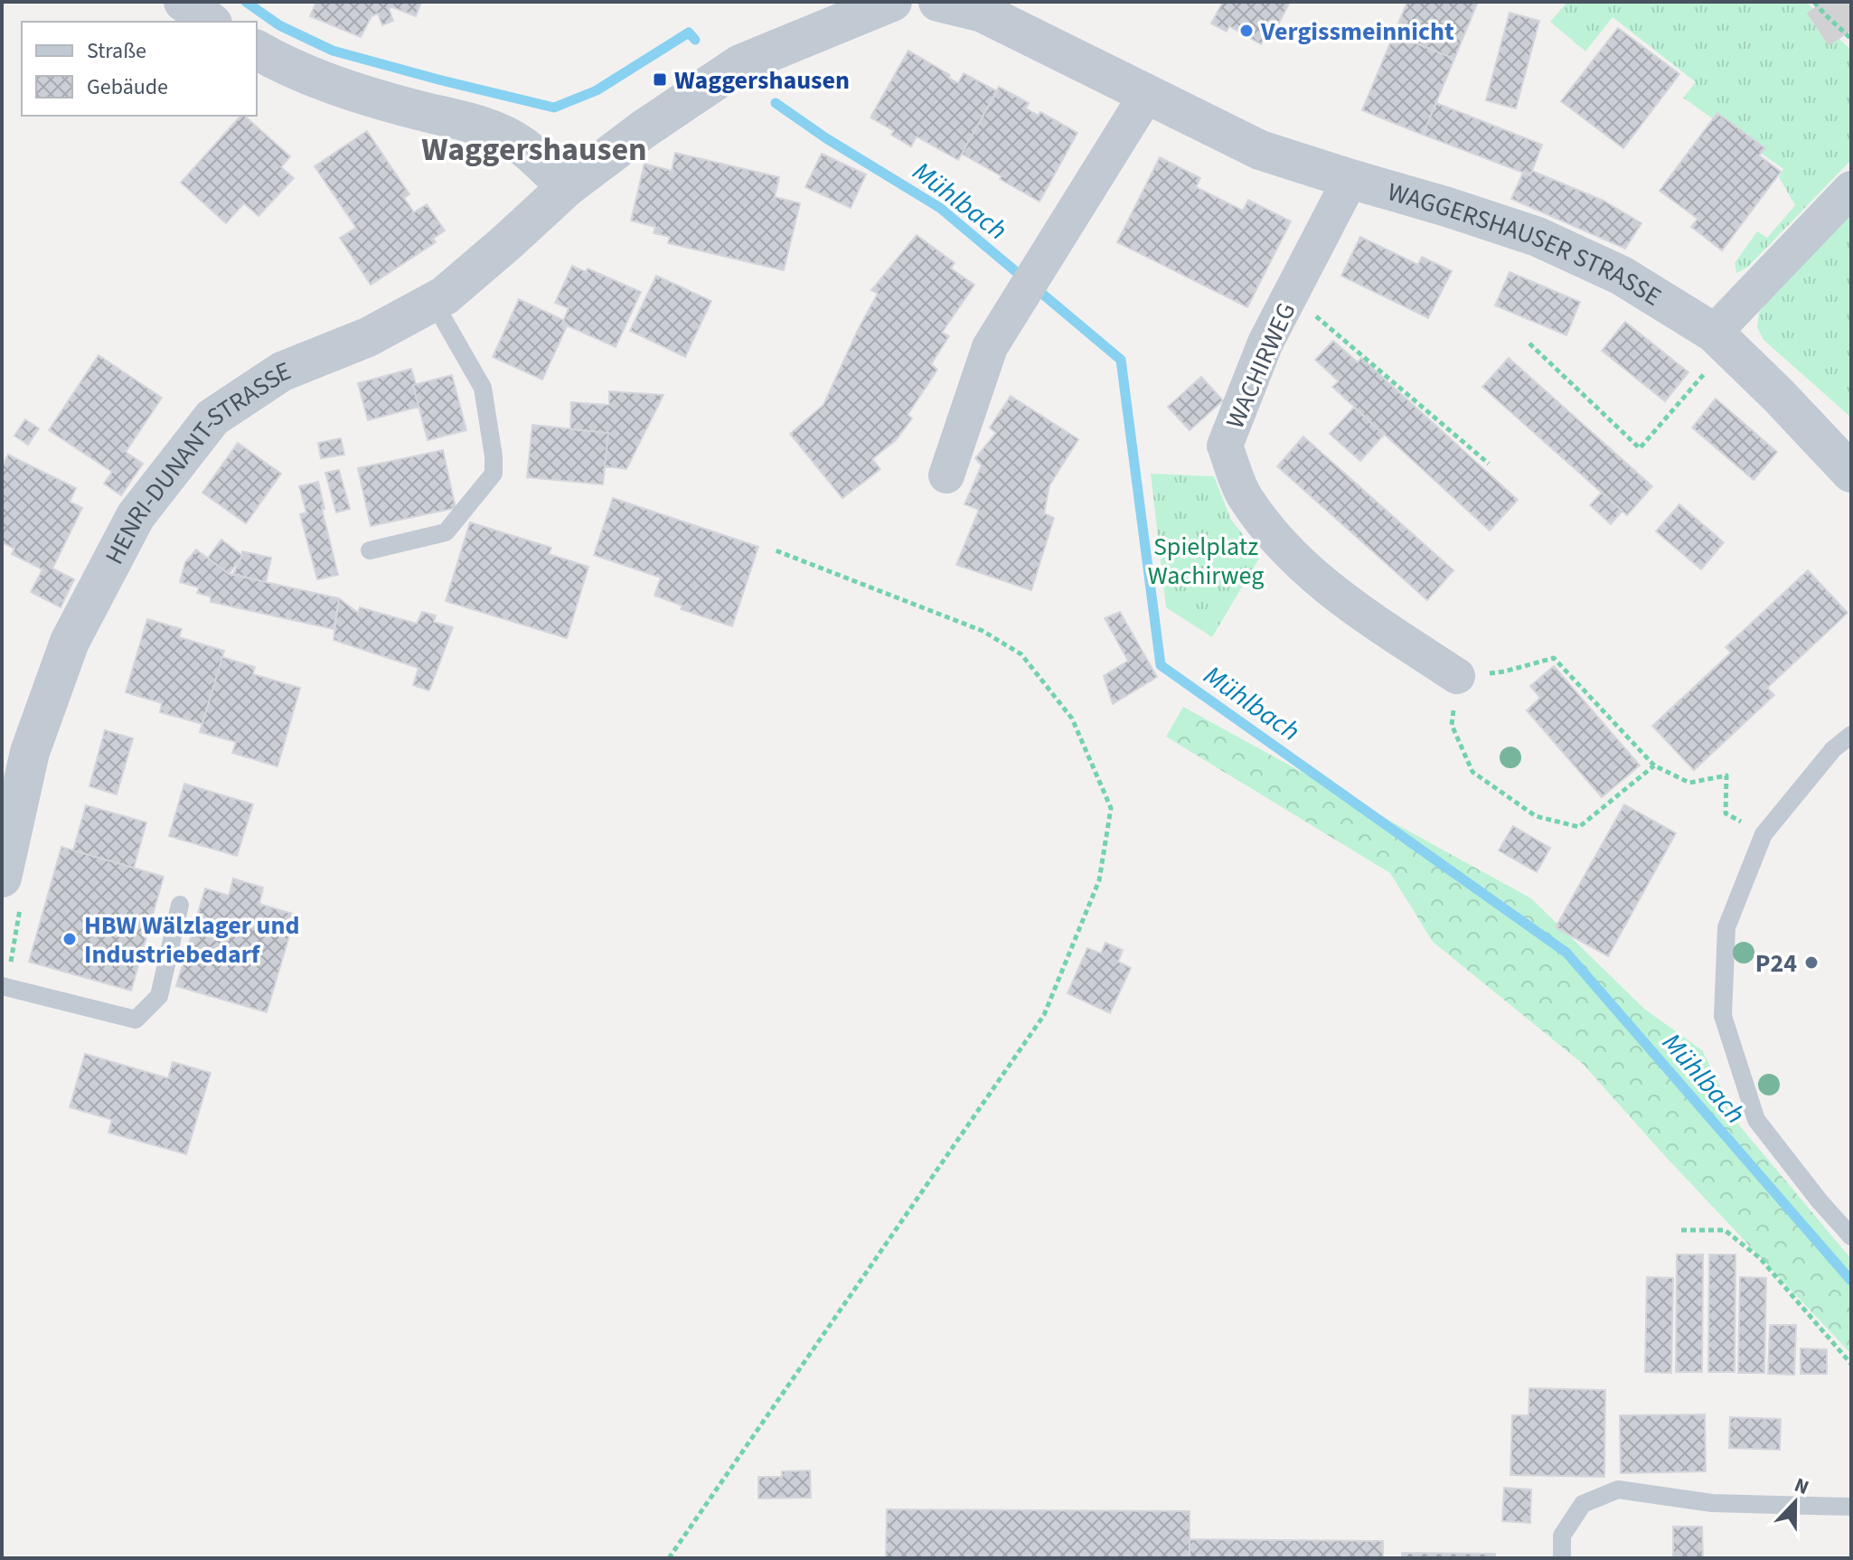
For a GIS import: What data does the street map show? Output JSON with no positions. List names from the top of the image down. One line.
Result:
{"streets":{"street":["WAGGERSHAUSER STRASSE","WACHIRWEG","HENRI-DUNANT-STRASSE"]},"crossings":[["WAGGERSHAUSER STRASSE","WACHIRWEG"]],"districts":["Waggershausen"],"water":["Mühlbach"],"parks":["Spielplatz Wachirweg"],"places":{"other":["Vergissmeinnicht","HBW Wälzlager und Industriebedarf","P24"],"transit":["Waggershausen"]},"legend":["Straße","Gebäude"],"north":"top"}
